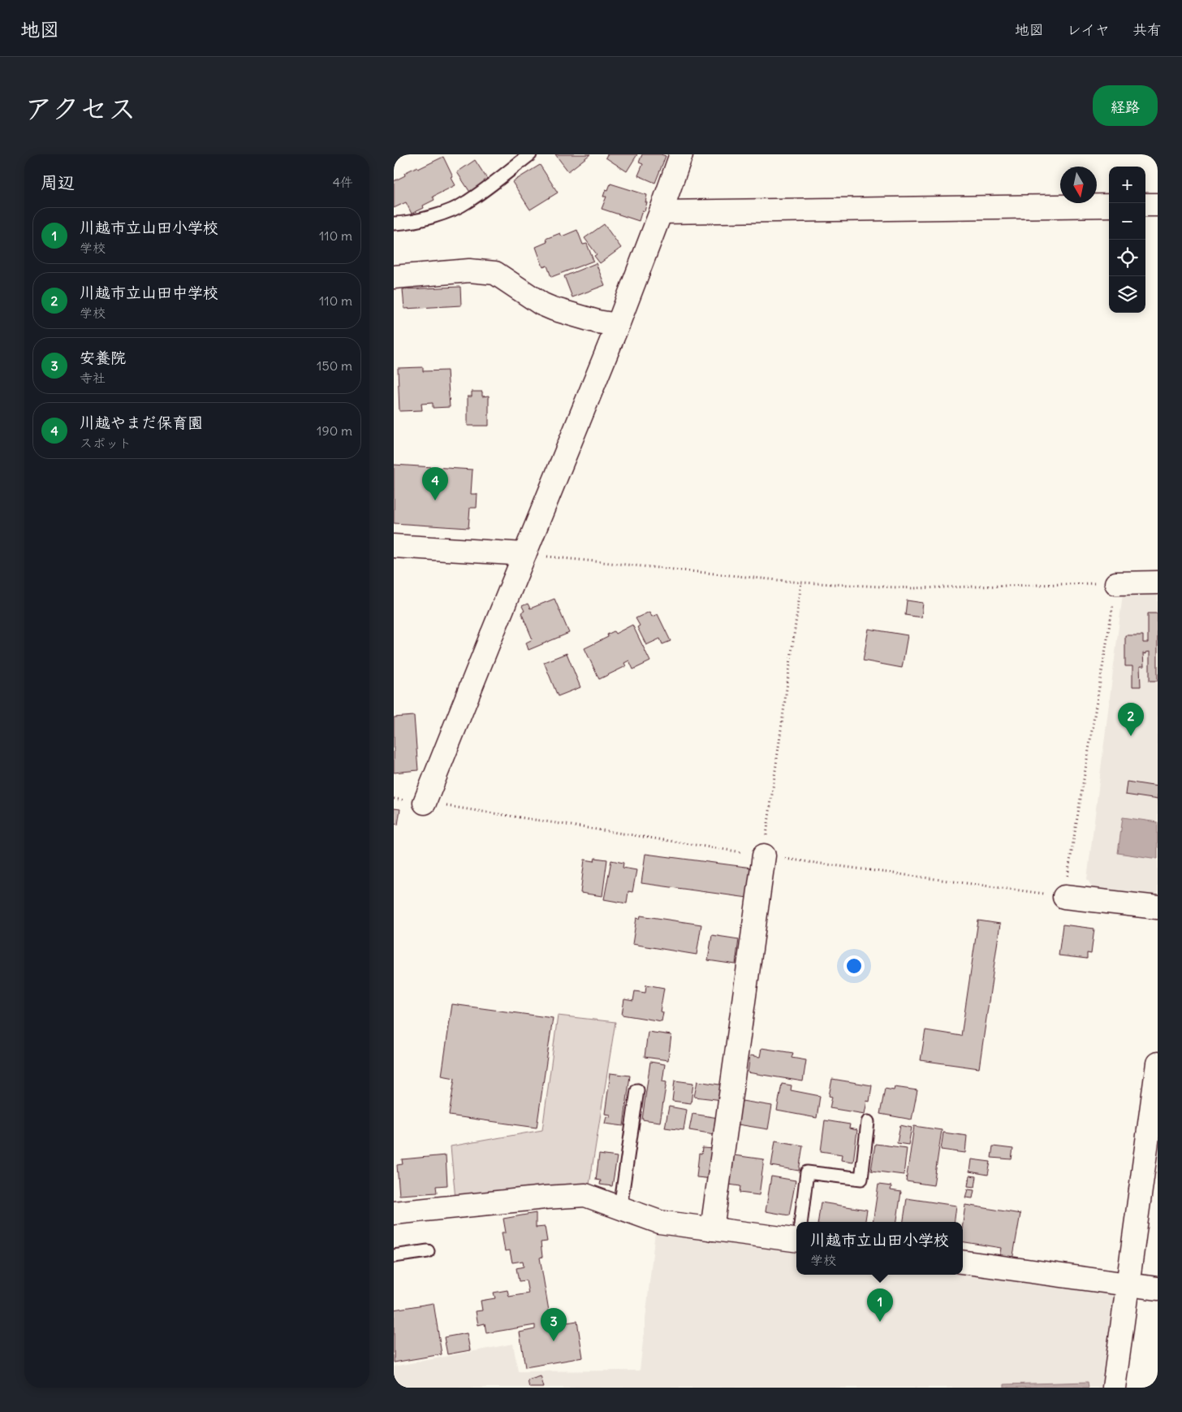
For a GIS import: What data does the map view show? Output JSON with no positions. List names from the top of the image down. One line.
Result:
{"north":"bottom","page":{"header":"地図","nav":["地図","レイヤ","共有"],"title":"アクセス","buttons":"経路","heading":["周辺","4件"],"map_buttons":["+","−"],"list":[{"mark":"1","name":"川越市立山田小学校","note":"学校","value":"110 m"},{"mark":"2","name":"川越市立山田中学校","note":"学校","value":"110 m"},{"mark":"3","name":"安養院","note":"寺社","value":"150 m"},{"mark":"4","name":"川越やまだ保育園","note":"スポット","value":"190 m"}],"pins":["4","2","1","3"],"popup":["川越市立山田小学校","学校"]}}
